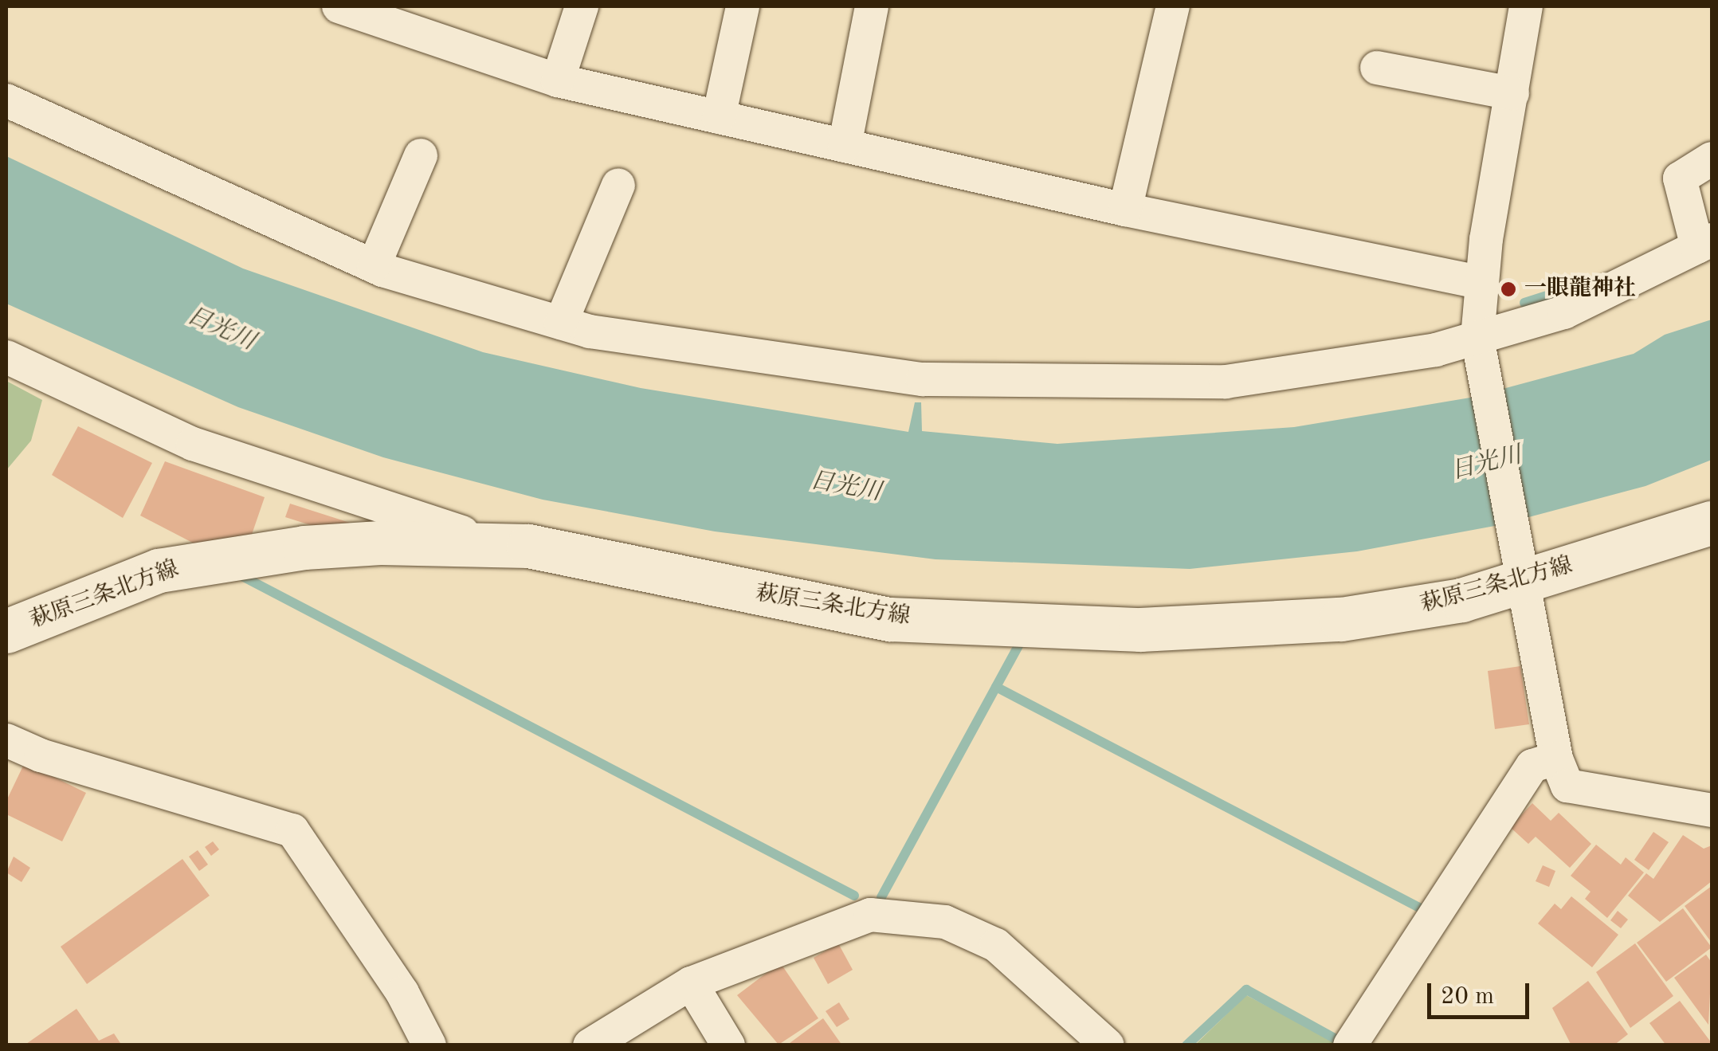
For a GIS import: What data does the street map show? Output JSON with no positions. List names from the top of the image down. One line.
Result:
{"streets":{"main road":["萩原三条北方線"]},"water":["日光川"],"places":["一眼龍神社"],"scale_bar":"20 m"}
